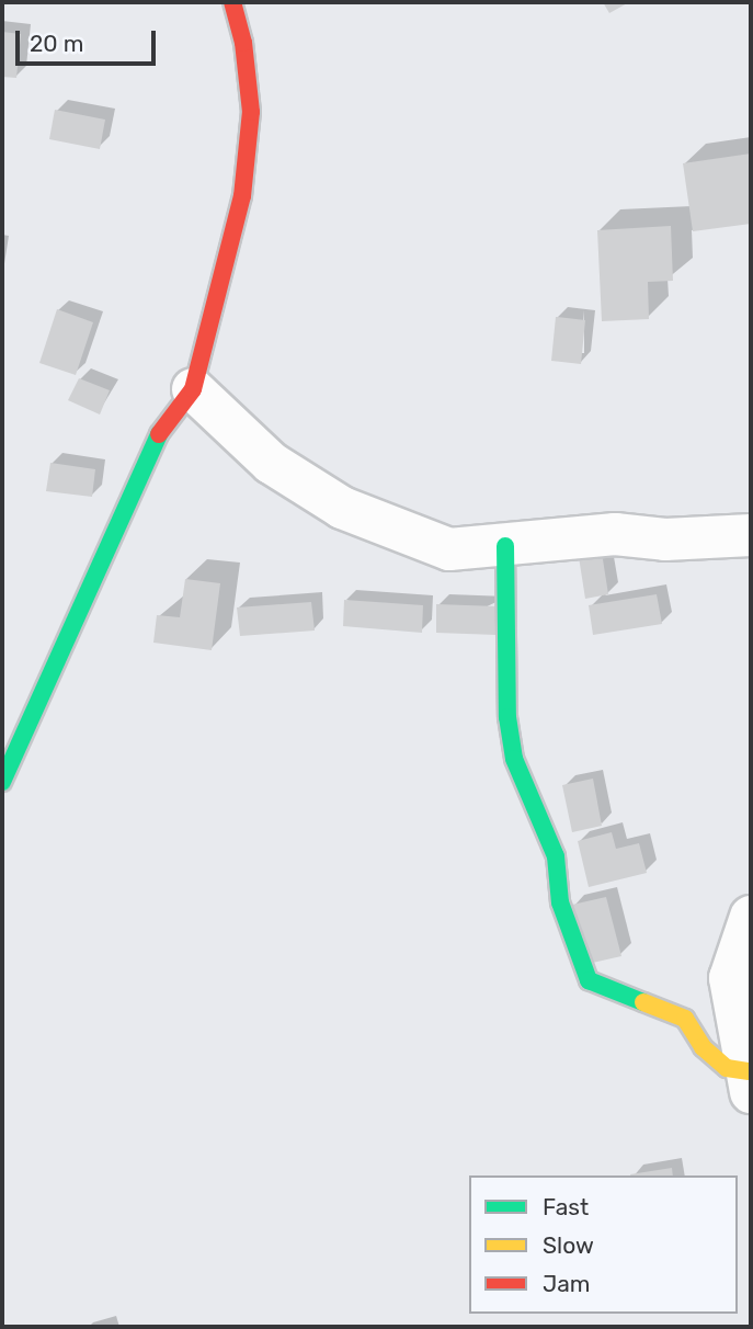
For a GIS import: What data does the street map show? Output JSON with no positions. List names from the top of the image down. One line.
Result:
{"legend":["Fast","Slow","Jam"],"scale_bar":"20 m"}
